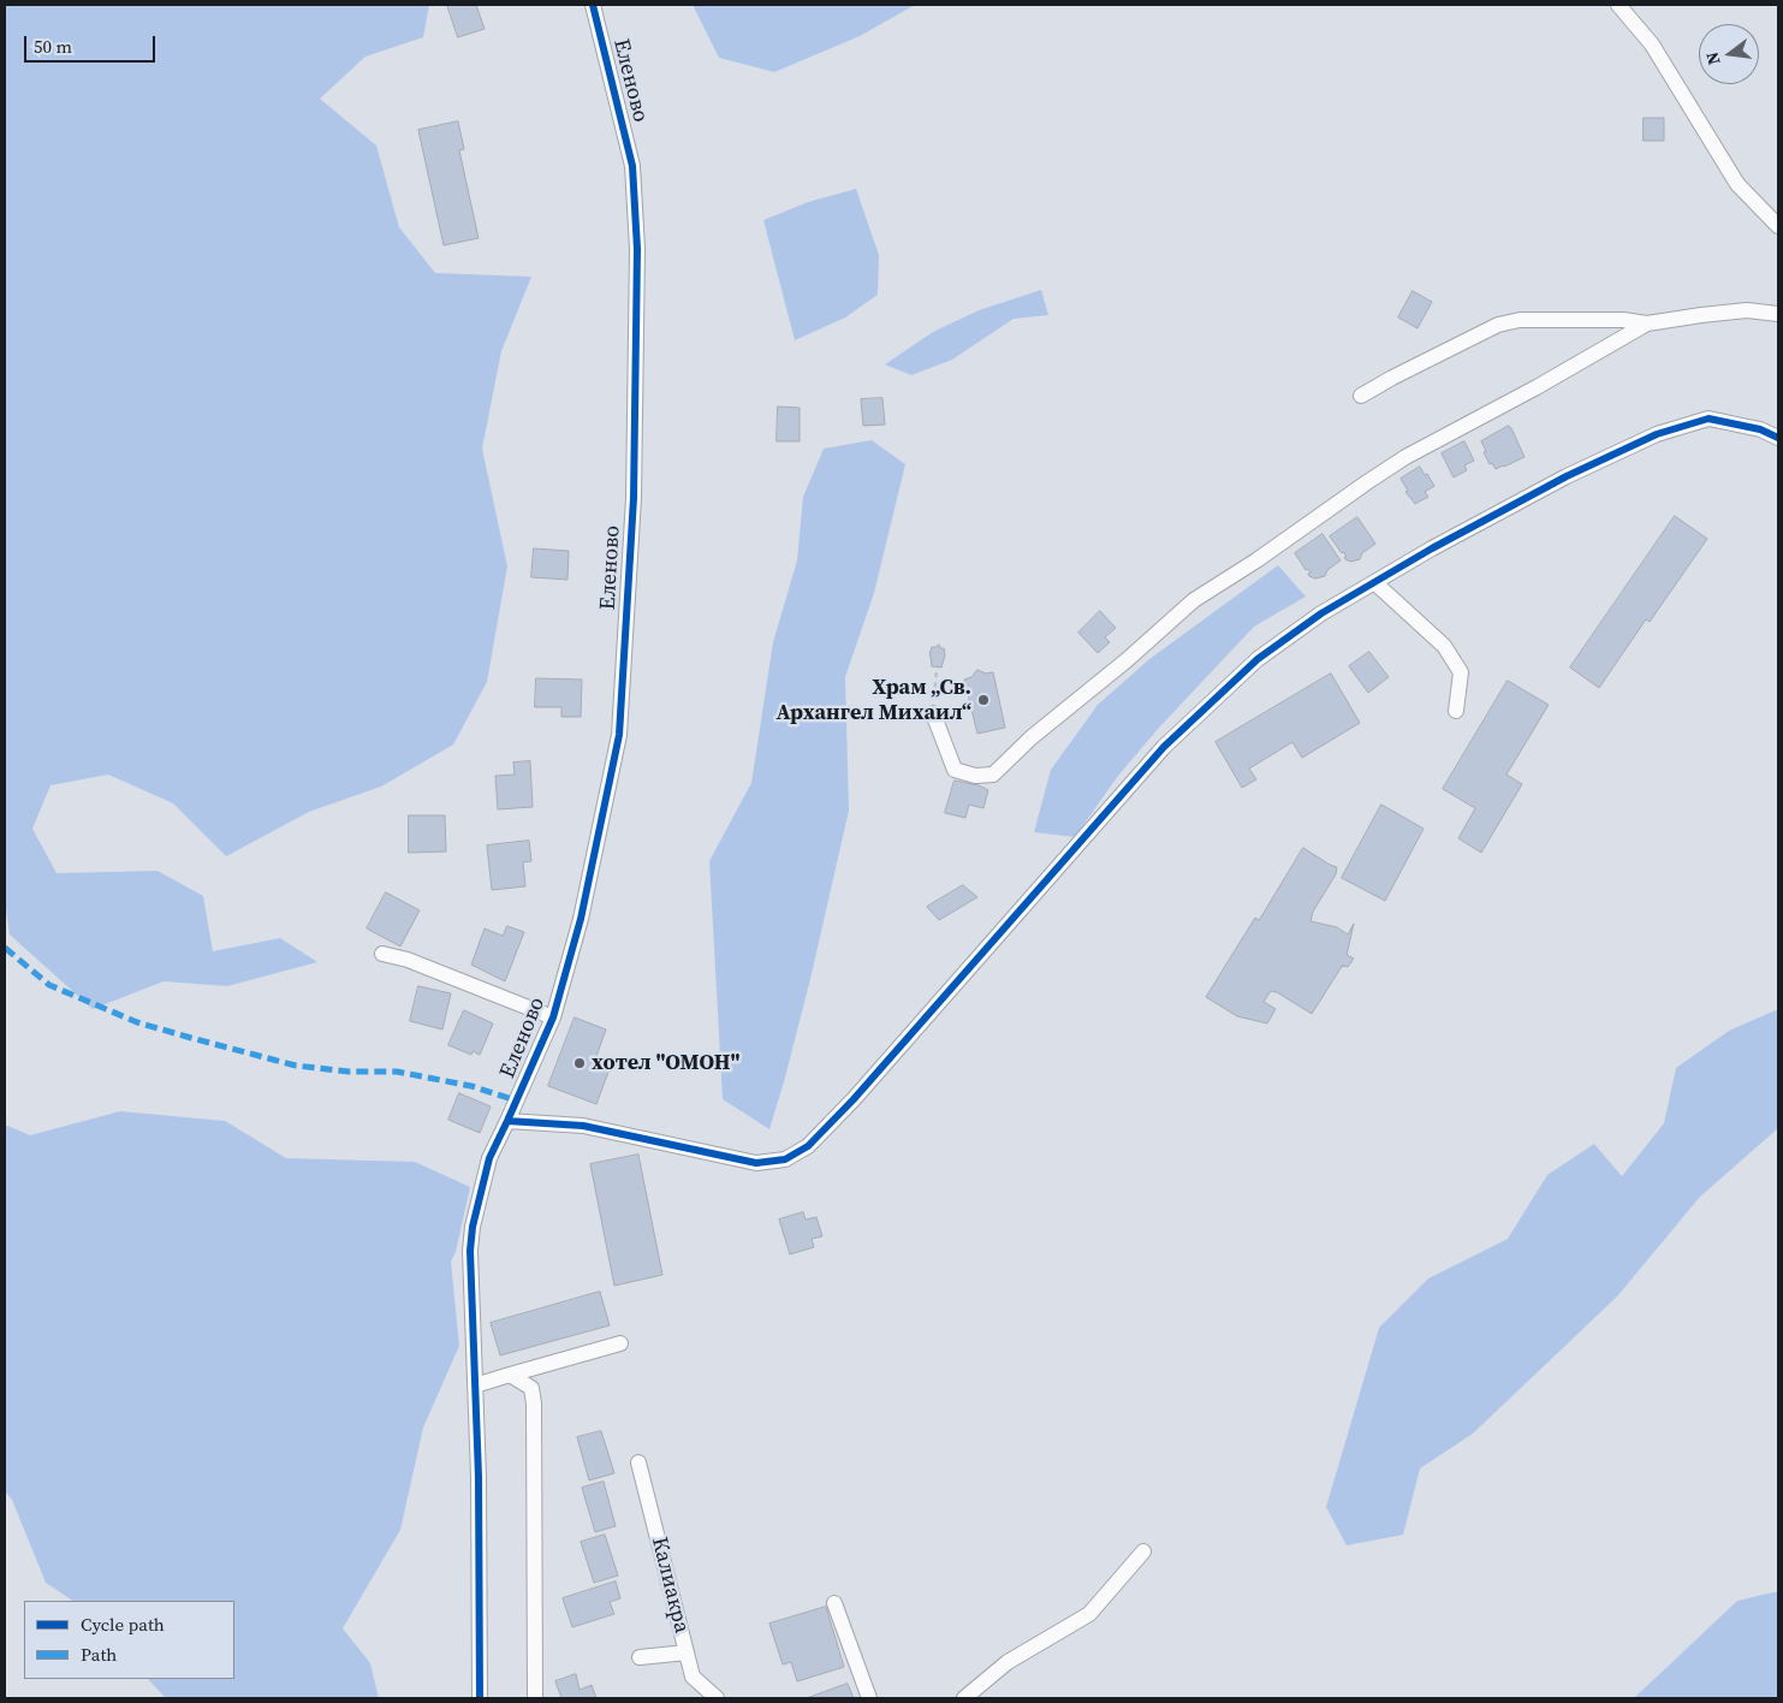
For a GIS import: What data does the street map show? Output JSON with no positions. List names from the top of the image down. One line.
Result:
{"streets":{"street":["Еленово","Калиакра"]},"places":["Храм „Св. Архангел Михаил“","хотел \"ОМОН\""],"legend":["Cycle path","Path"],"scale_bar":"50 m","north":"left"}
